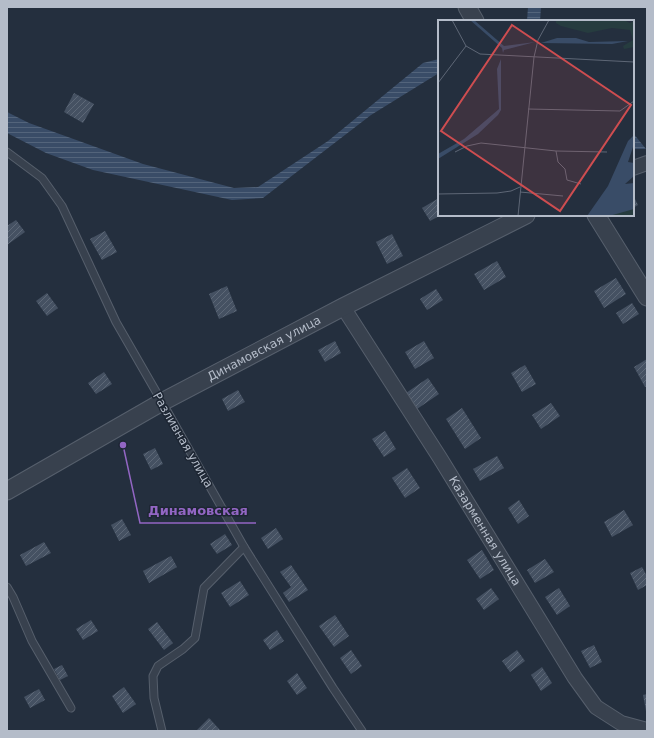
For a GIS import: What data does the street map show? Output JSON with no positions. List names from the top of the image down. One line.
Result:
{"streets":{"street":["Динамовская улица","Казарменная улица"],"lane":["Разливная улица"]},"crossings":[["Динамовская улица","Разливная улица"],["Динамовская улица","Казарменная улица"]],"places":["Динамовская"]}
